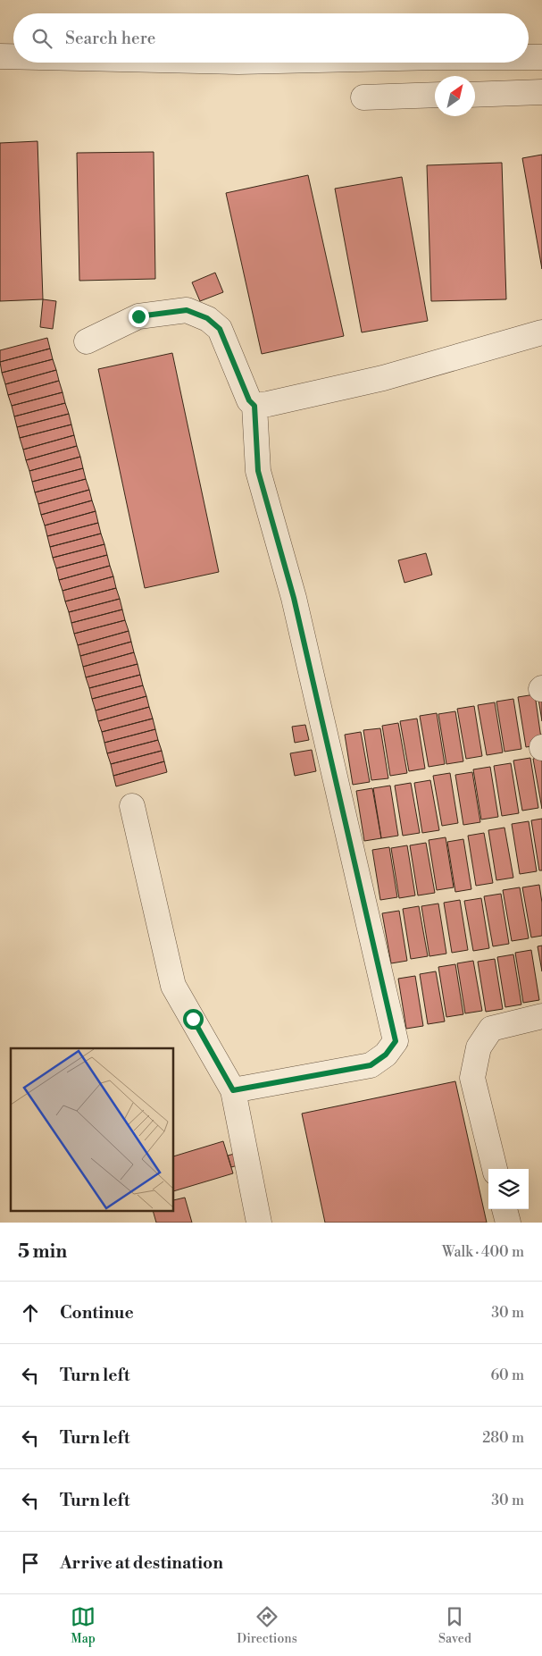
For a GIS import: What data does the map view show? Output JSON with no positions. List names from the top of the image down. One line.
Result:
{"north":"top right","page":{"search":"Search here","heading":["5 min","Walk · 400 m"],"list":[["Continue","30 m"],["Turn left","60 m"],["Turn left","280 m"],["Turn left","30 m"],"Arrive at destination"],"nav":["Map","Directions","Saved"]}}
